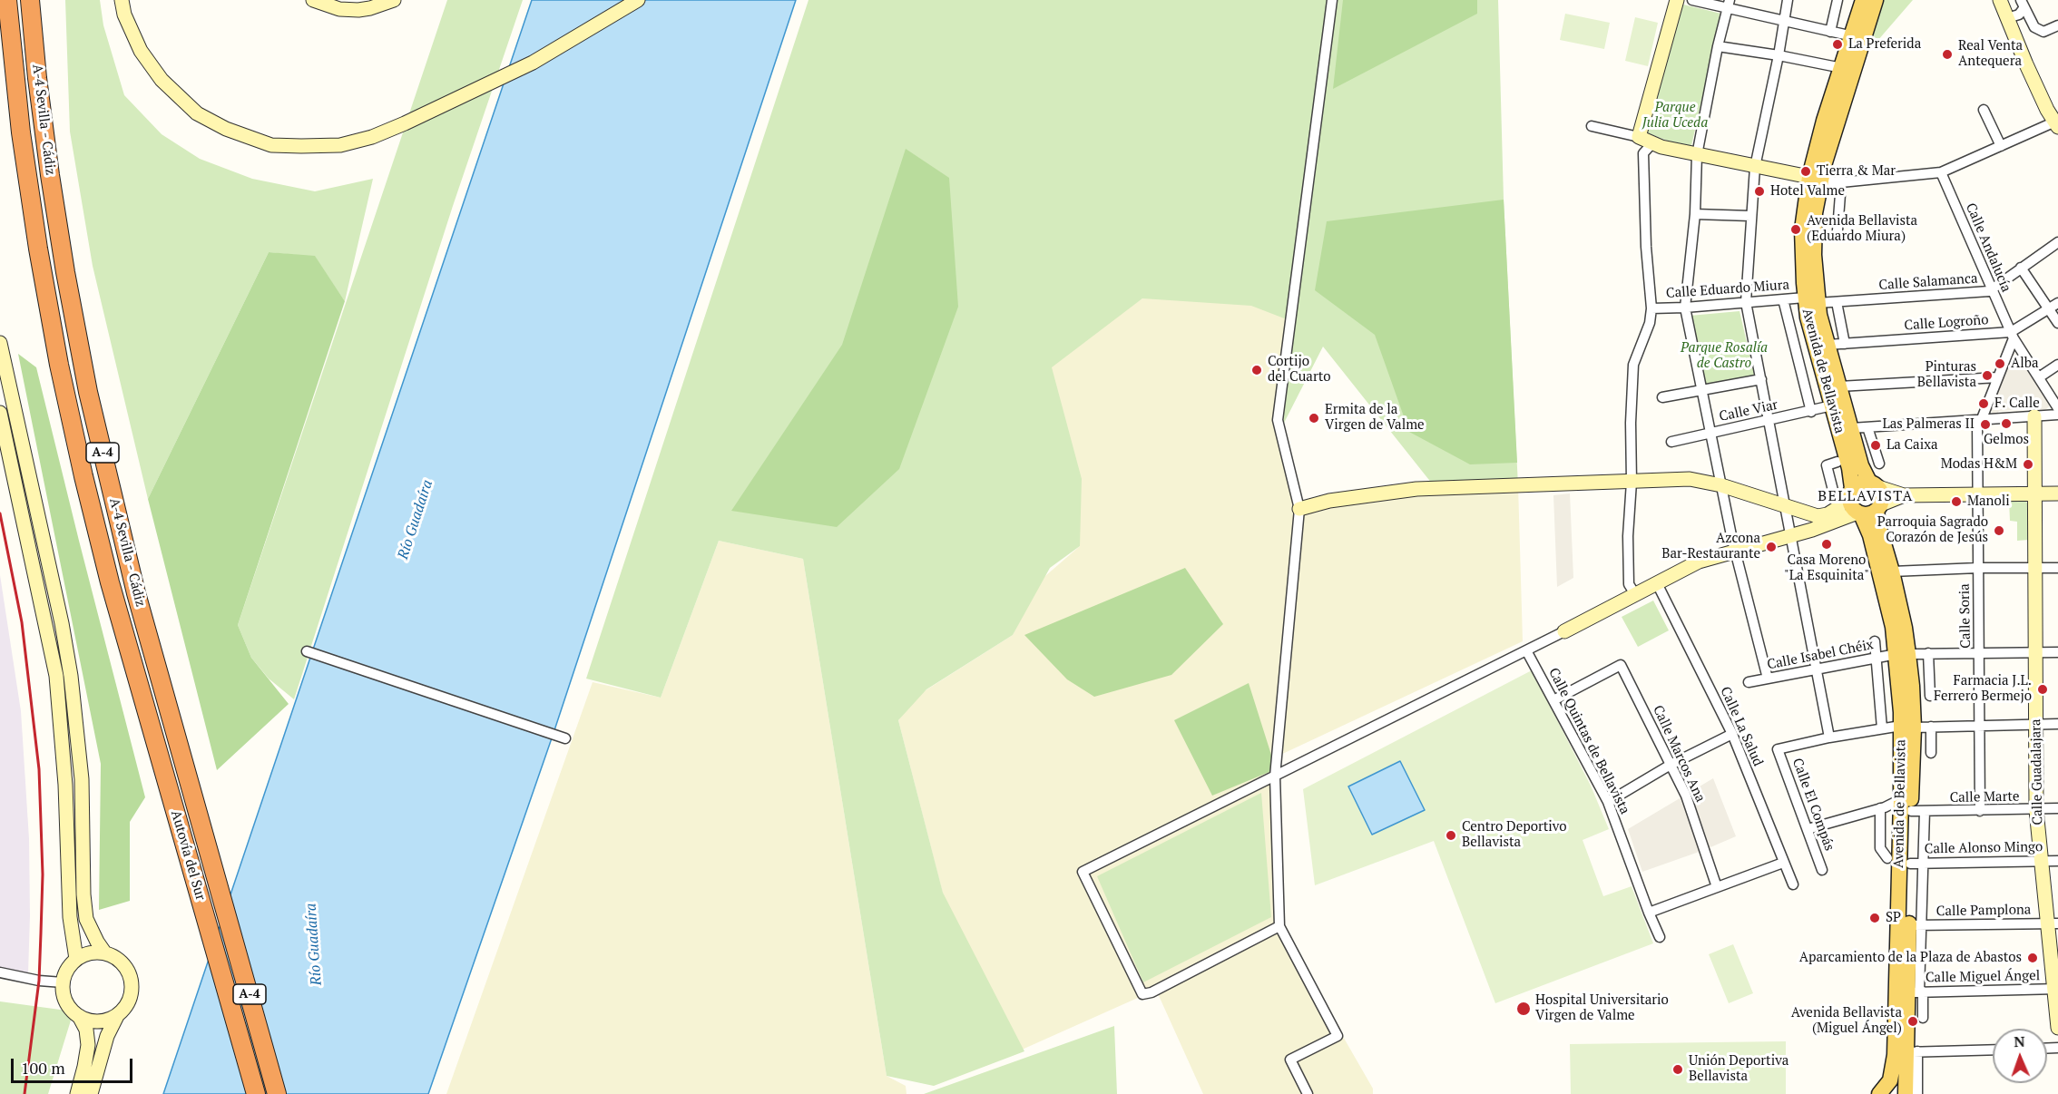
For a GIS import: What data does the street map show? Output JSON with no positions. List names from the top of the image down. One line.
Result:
{"streets":{"highway":["A-4 Sevilla - Cádiz","A-4","Autovía del Sur"],"main road":["Avenida de Bellavista"],"street":["Calle Andalucía","Calle Salamanca","Calle Eduardo Miura","Calle Logroño","Calle Viar","Calle Soria","Calle Isabel Chéix","Calle La Salud","Calle Quintas de Bellavista","Calle Marcos Ana","Calle Guadalajara","Calle Marte","Calle El Compás","Calle Alonso Mingo","Calle Pamplona","Calle Miguel Ángel"]},"crossings":[["A-4 Sevilla - Cádiz","Autovía del Sur"],["Calle Andalucía","Calle Salamanca"],["Calle Andalucía","Calle Logroño"],["Calle Salamanca","Calle Eduardo Miura"],["Calle Salamanca","Avenida de Bellavista"],["Calle Eduardo Miura","Avenida de Bellavista"],["Calle Logroño","Avenida de Bellavista"],["Avenida de Bellavista","Calle Viar"],["Avenida de Bellavista","Calle Isabel Chéix"],["Avenida de Bellavista","Calle Marte"],["Avenida de Bellavista","Calle Alonso Mingo"],["Avenida de Bellavista","Calle Pamplona"],["Avenida de Bellavista","Calle Miguel Ángel"],["Calle Soria","Calle Isabel Chéix"],["Calle Soria","Calle Marte"],["Calle Isabel Chéix","Calle Guadalajara"],["Calle Quintas de Bellavista","Calle Marcos Ana"],["Calle Guadalajara","Calle Marte"],["Calle Guadalajara","Calle Alonso Mingo"],["Calle Guadalajara","Calle Pamplona"],["Calle Guadalajara","Calle Miguel Ángel"]],"districts":["BELLAVISTA"],"water":["Río Guadaíra"],"parks":["Parque Julia Uceda","Parque Rosalía de Castro"],"places":["La Preferida","Real Venta Antequera","Tierra & Mar","Hotel Valme","Avenida Bellavista (Eduardo Miura)","Alba","Cortijo del Cuarto","Pinturas Bellavista","F. Calle","Ermita de la Virgen de Valme","Gelmos","Las Palmeras II","La Caixa","Modas H&M","Manoli","Parroquia Sagrado Corazón de Jesús","Casa Moreno \"La Esquinita\"","Azcona Bar-Restaurante","Farmacia J.L. Ferrero Bermejo","Centro Deportivo Bellavista","SP","Aparcamiento de la Plaza de Abastos","Hospital Universitario Virgen de Valme","Avenida Bellavista (Miguel Ángel)","Unión Deportiva Bellavista"],"scale_bar":"100 m","north":"top"}
